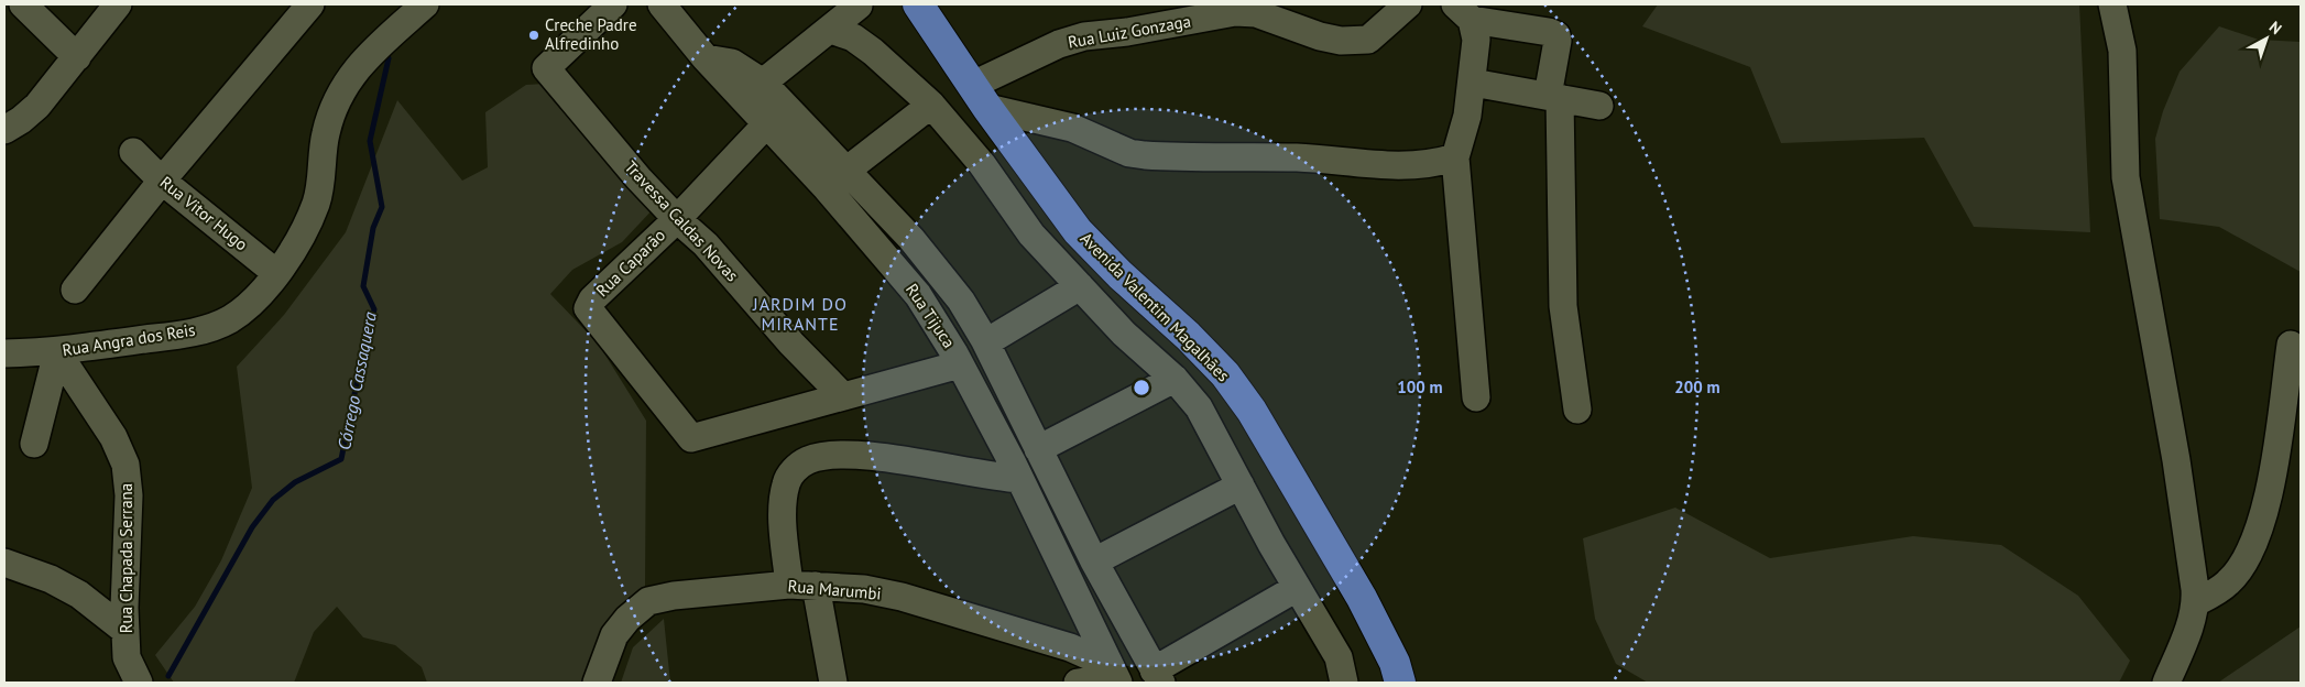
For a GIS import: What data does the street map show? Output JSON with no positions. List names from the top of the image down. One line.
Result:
{"streets":{"main road":["Avenida Valentim Magalhães"],"street":["Rua Luiz Gonzaga","Rua Vitor Hugo","Travessa Caldas Novas","Rua Caparão","Rua Tijuca","Rua Angra dos Reis","Rua Chapada Serrana","Rua Marumbi"]},"crossings":[["Rua Luiz Gonzaga","Avenida Valentim Magalhães"],["Rua Vitor Hugo","Rua Angra dos Reis"],["Travessa Caldas Novas","Rua Caparão"],["Rua Caparão","Rua Tijuca"],["Rua Tijuca","Rua Marumbi"],["Rua Angra dos Reis","Rua Chapada Serrana"]],"districts":["JARDIM DO MIRANTE"],"water":["Córrego Cassaquera"],"places":["Creche Padre Alfredinho"],"north":"top right","rings":["100 m","200 m"]}
